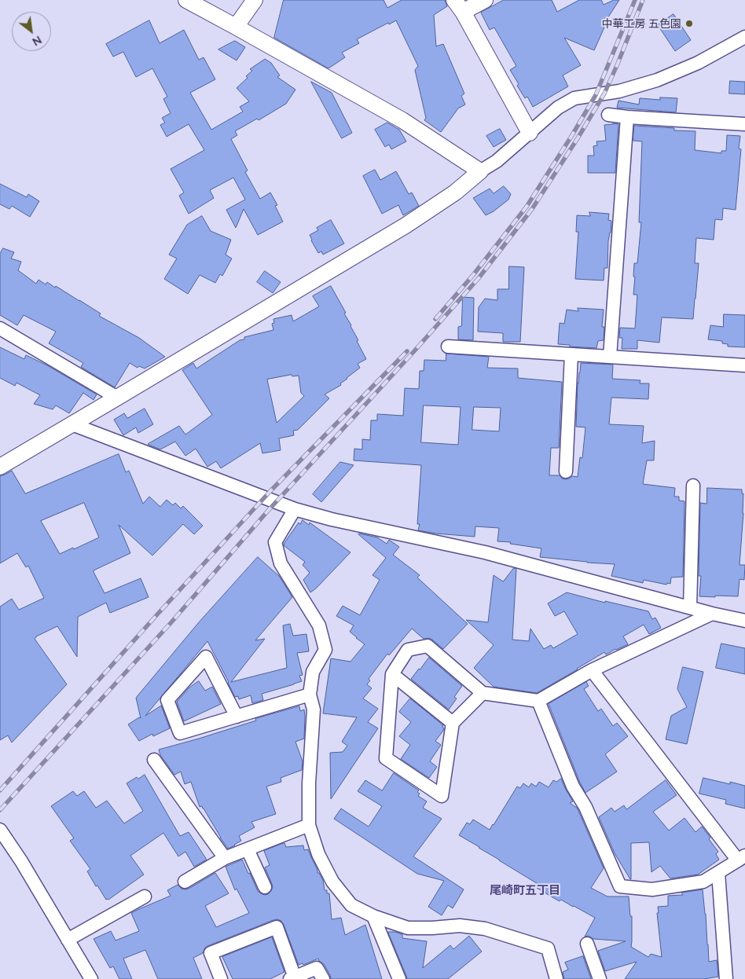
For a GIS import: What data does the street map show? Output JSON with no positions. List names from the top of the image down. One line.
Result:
{"districts":["尾崎町五丁目"],"places":["中華工房 五色園"],"north":"bottom right"}
